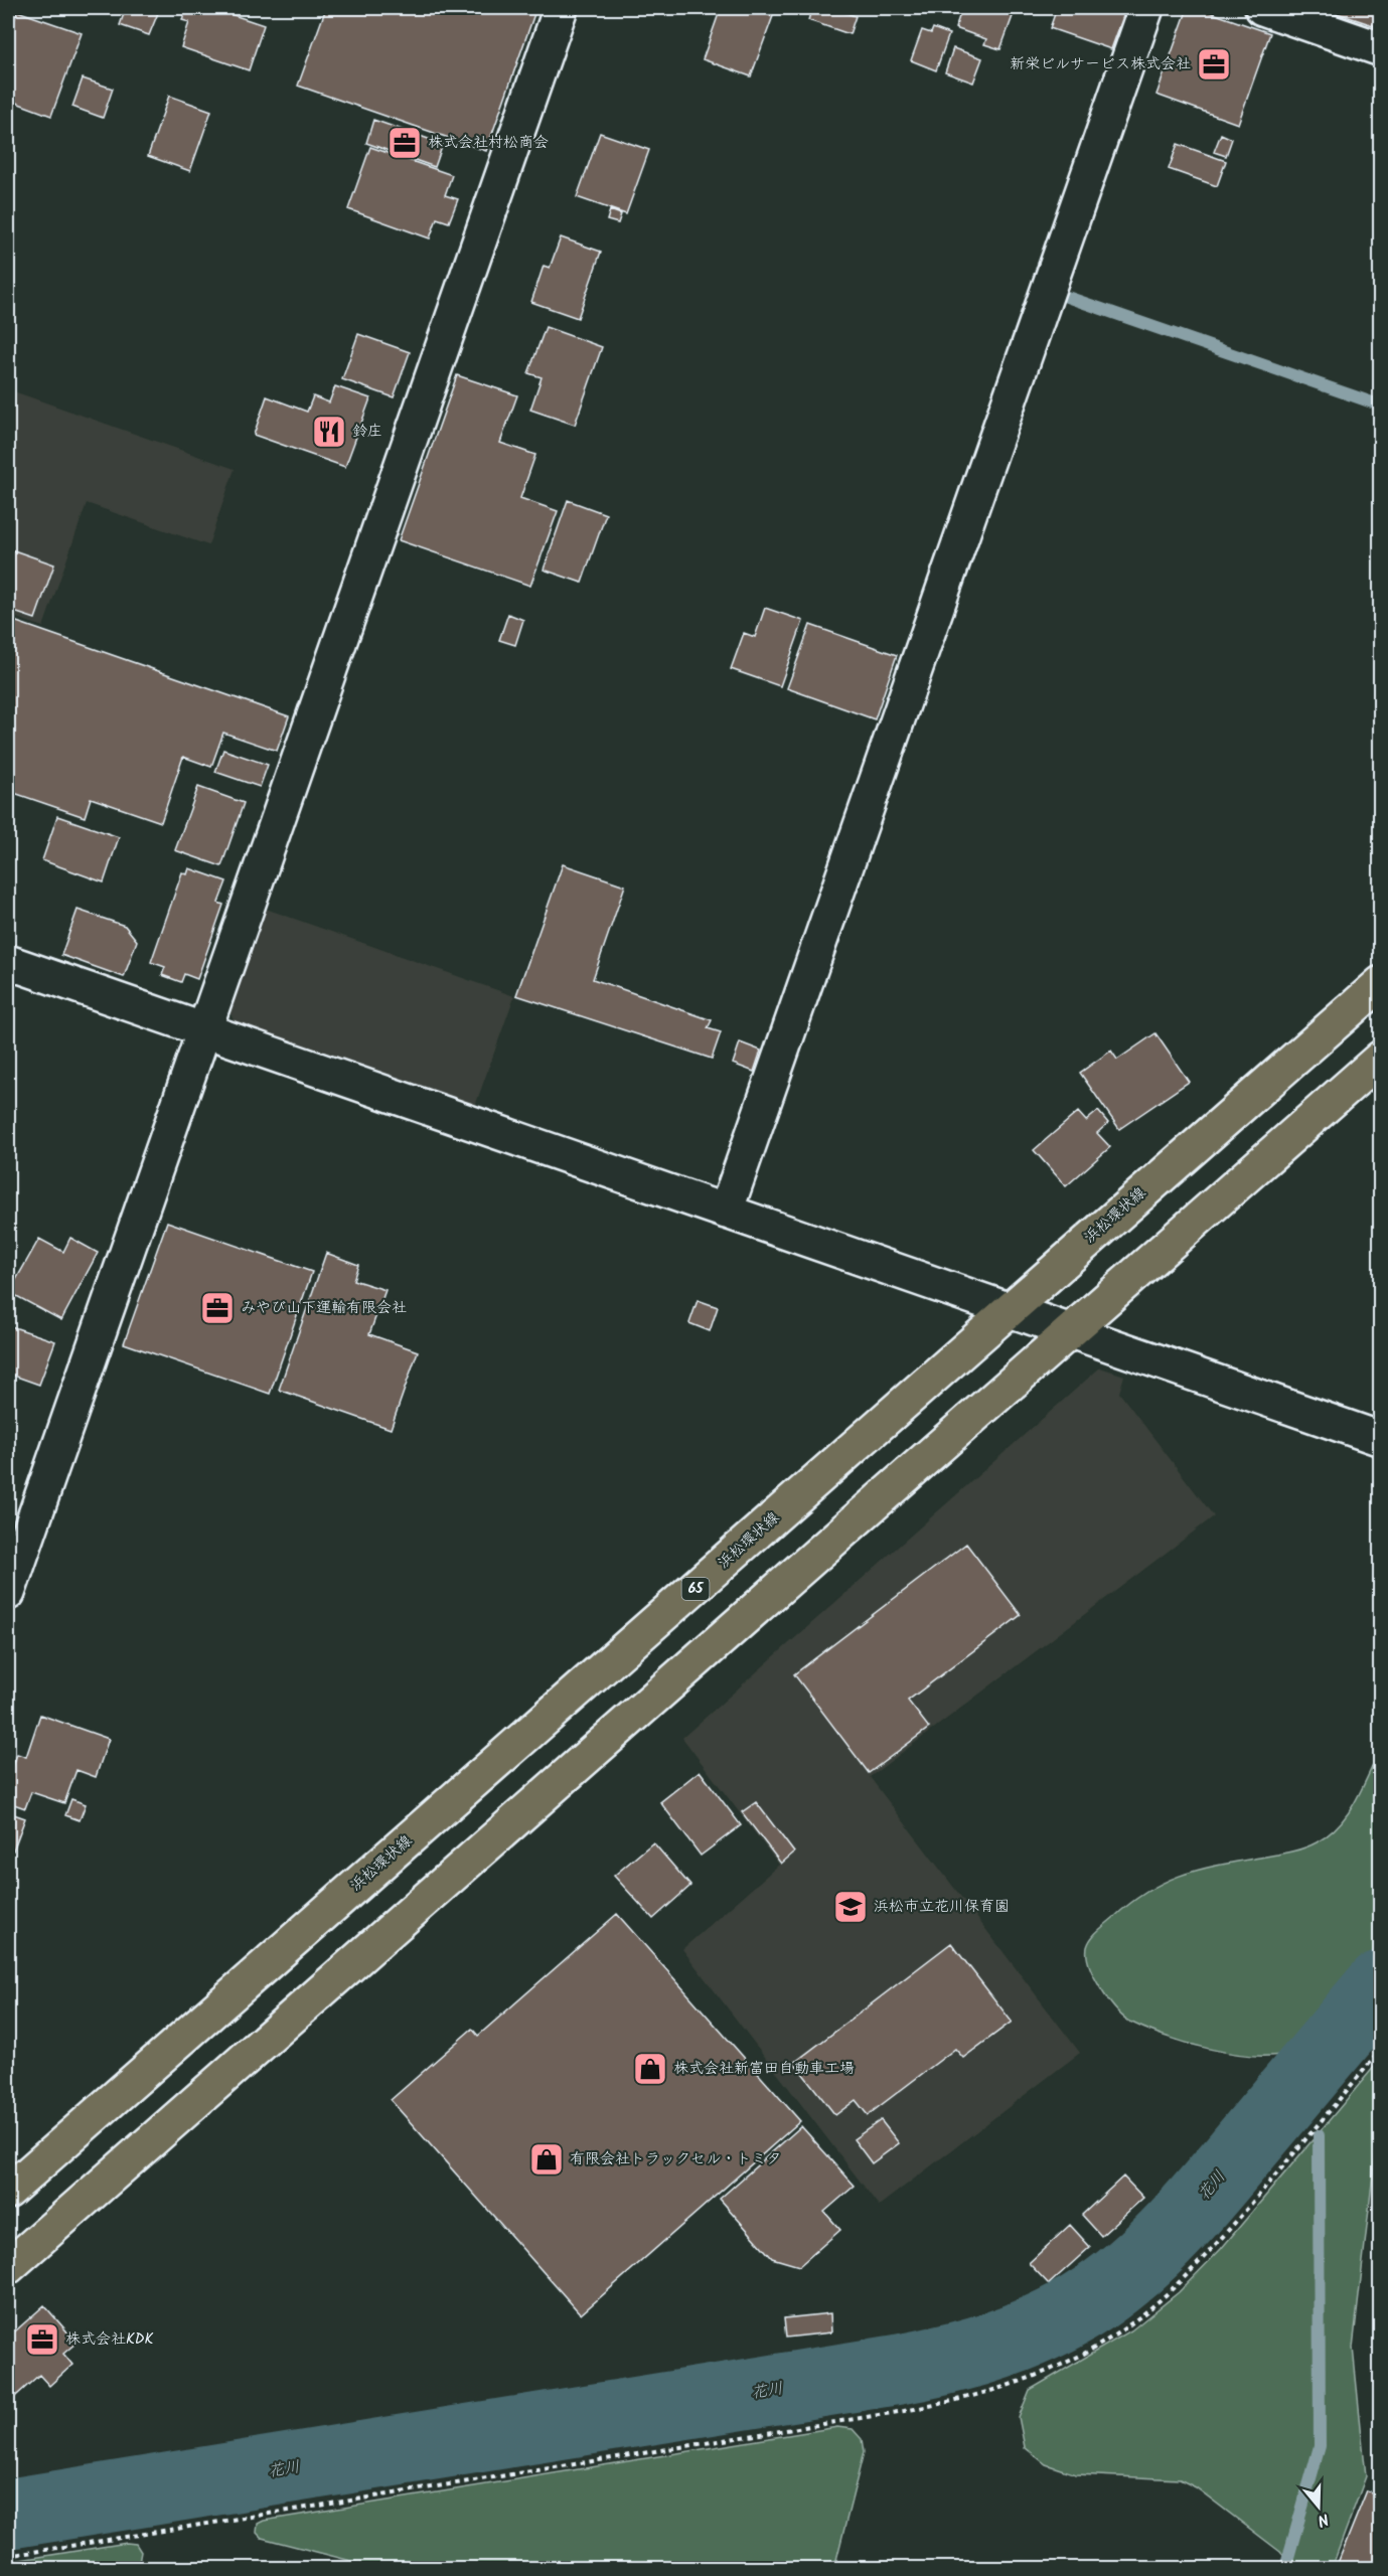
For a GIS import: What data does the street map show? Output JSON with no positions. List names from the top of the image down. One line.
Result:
{"streets":{"main road":["浜松環状線","65"]},"water":["花川"],"places":{"office":["新栄ビルサービス株式会社","株式会社村松商会","みやび山下運輸有限会社","株式会社KDK"],"restaurant":["鈴庄"],"school or university":["浜松市立花川保育園"],"shop":["株式会社新富田自動車工場","有限会社トラックセル・トミタ"]},"north":"bottom"}
